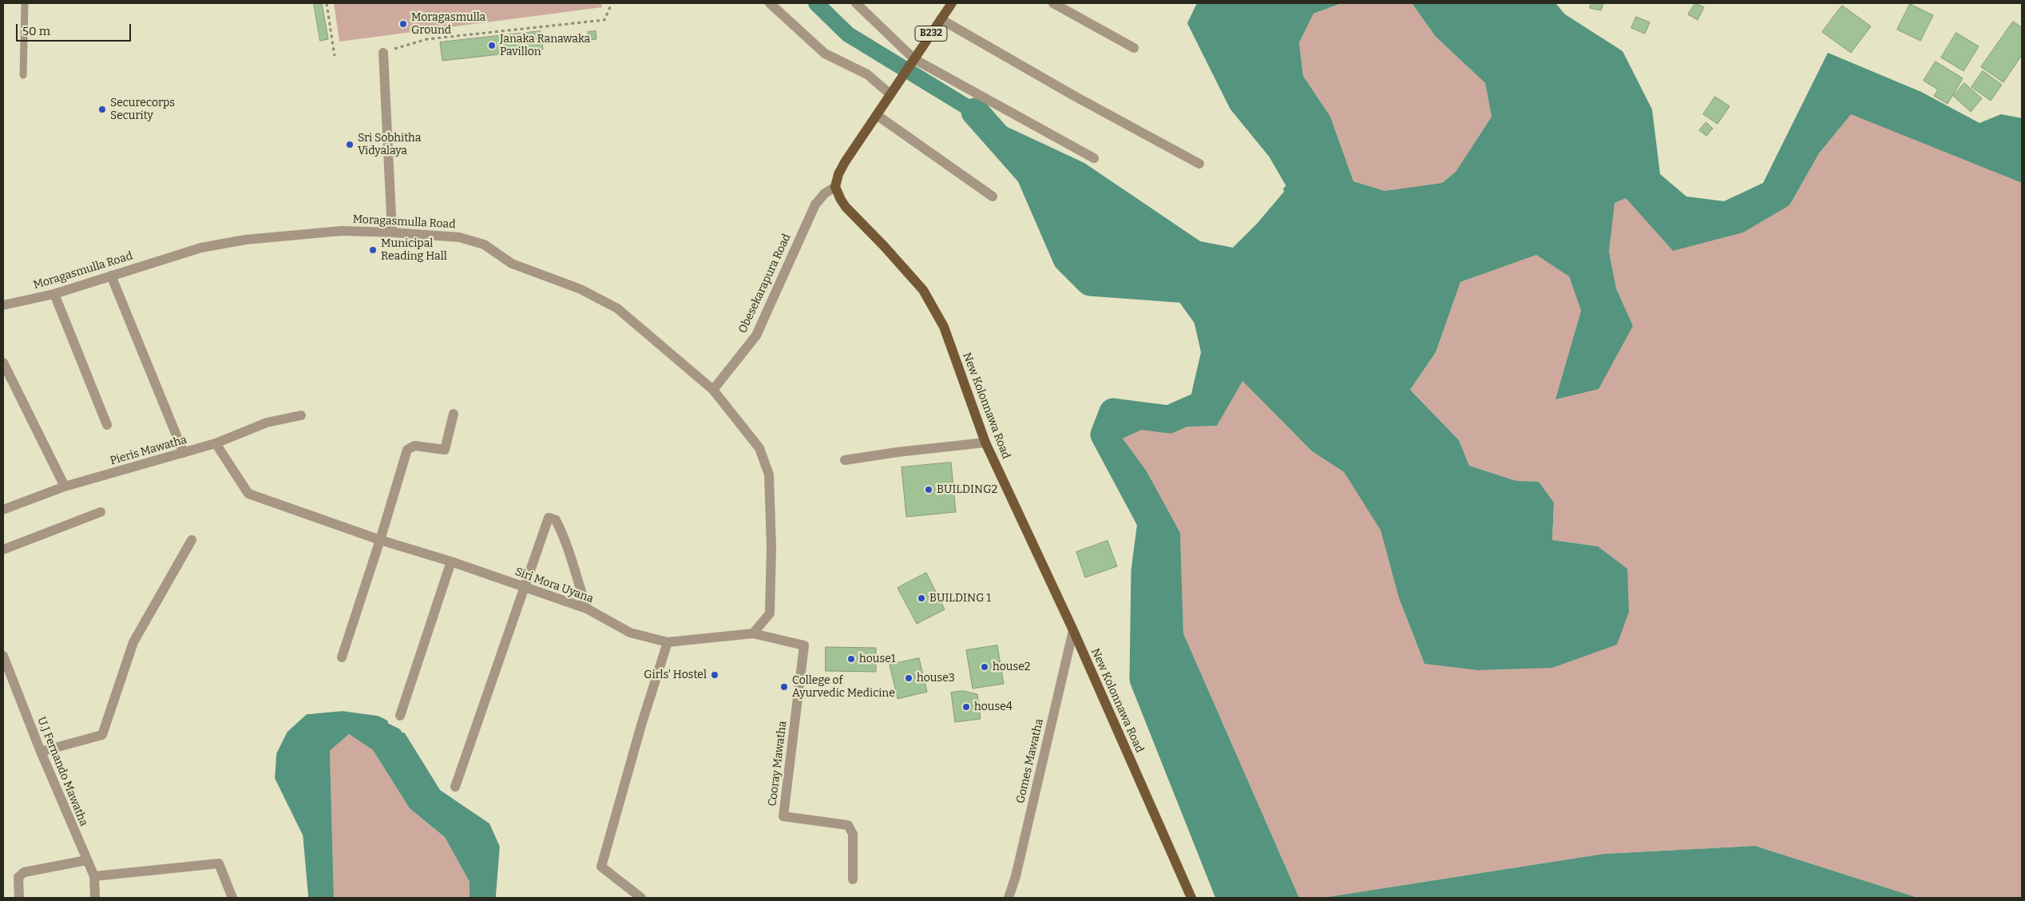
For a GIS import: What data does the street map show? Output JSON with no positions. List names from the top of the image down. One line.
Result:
{"streets":{"main road":["B232","New Kolonnawa Road"],"street":["Moragasmulla Road","Obesekarapura Road","Pieris Mawatha","Siri Mora Uyana","Gomes Mawatha","Cooray Mawatha","U.J Fernando Mawatha"]},"crossings":[["B232","Obesekarapura Road"],["B232","New Kolonnawa Road"],["Moragasmulla Road","Obesekarapura Road"],["Moragasmulla Road","Siri Mora Uyana"],["Moragasmulla Road","Cooray Mawatha"],["Obesekarapura Road","New Kolonnawa Road"],["New Kolonnawa Road","Gomes Mawatha"],["Pieris Mawatha","Siri Mora Uyana"],["Siri Mora Uyana","Cooray Mawatha"]],"places":["Moragasmulla Ground","Janaka Ranawaka Pavillon","Securecorps Security","Sri Sobhitha Vidyalaya","Municipal Reading Hall","BUILDING2","BUILDING 1","house1","house2","Girls' Hostel","house3","College of Ayurvedic Medicine","house4"],"scale_bar":"50 m"}
